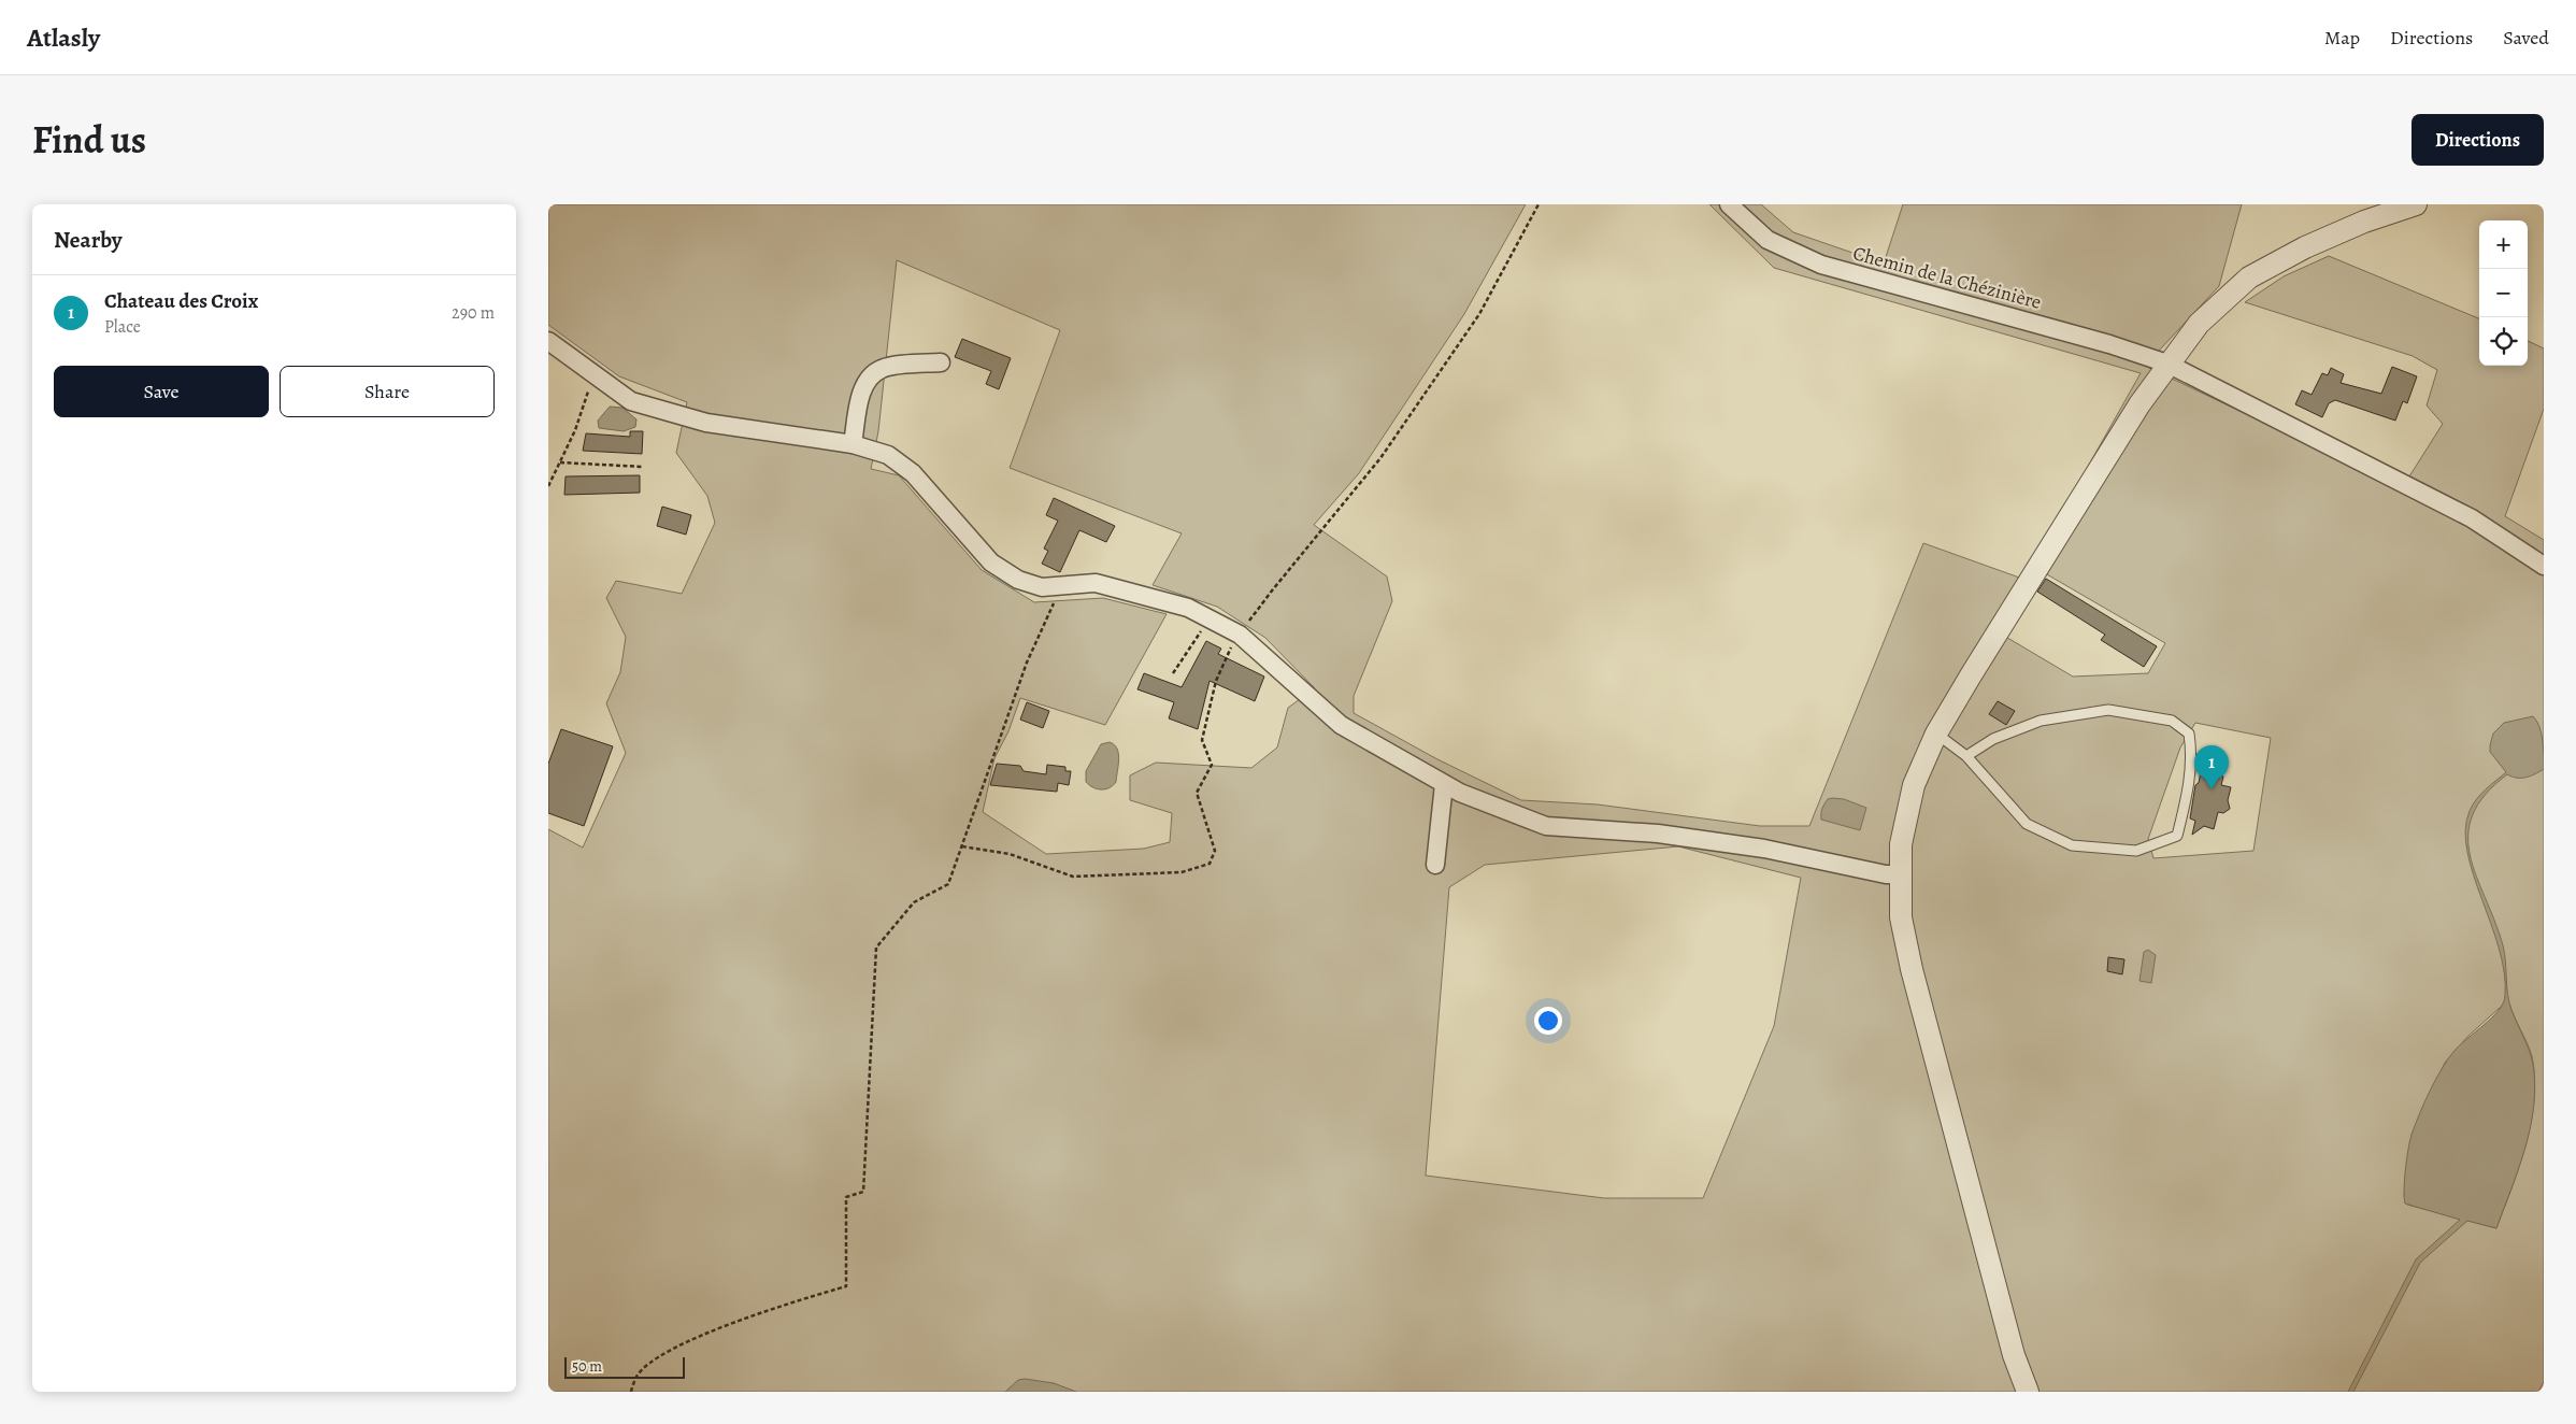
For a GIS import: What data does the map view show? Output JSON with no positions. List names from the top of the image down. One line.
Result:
{"streets":{"street":["Chemin de la Chézinière"]},"scale_bar":"50 m","page":{"header":"Atlasly","nav":["Map","Directions","Saved"],"title":"Find us","buttons":["Directions",["Save","Share"]],"heading":"Nearby","map_buttons":["+","−"],"list":[{"mark":"1","name":"Chateau des Croix","note":"Place","value":"290 m"}],"pins":"1","scale":"50 m"}}
